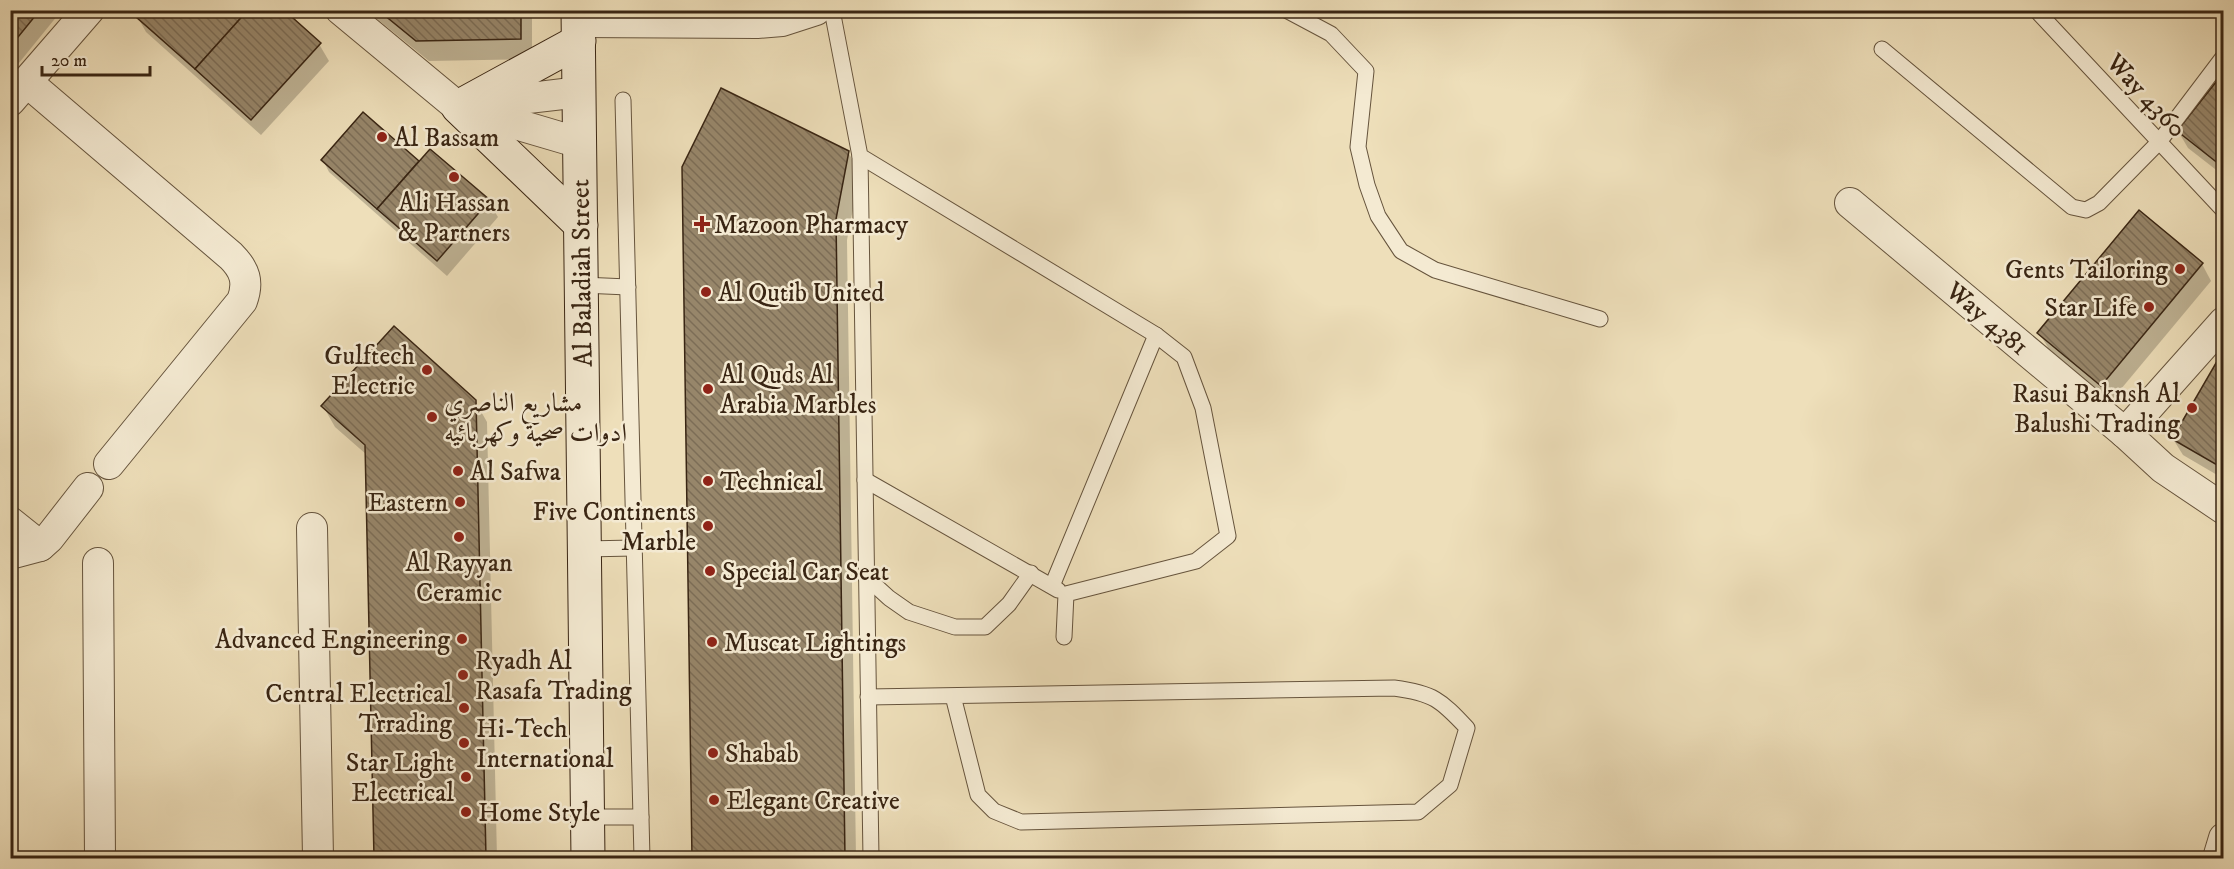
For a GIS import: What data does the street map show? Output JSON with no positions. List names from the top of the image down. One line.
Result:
{"streets":{"street":["Al Baladiah Street","Way 4381"],"lane":["Way 4360"]},"places":{"other":["Al Bassam","Ali Hassan & Partners","Gents Tailoring","Al Qutib United","Star Life","Gulftech Electric","Al Quds Al Arabia Marbles","Rasui Baknsh Al Balushi Trading","مشاريع الناصري ادوات صحية وكهربائيه","Al Safwa","Technical","Eastern","Five Continents Marble","Al Rayyan Ceramic","Special Car Seat","Advanced Engineering","Muscat Lightings","Ryadh Al Rasafa Trading","Central Electrical Trrading","Hi-Tech International","Shabab","Star Light Electrical","Elegant Creative","Home Style"],"health":["Mazoon Pharmacy"]},"scale_bar":"20 m"}
